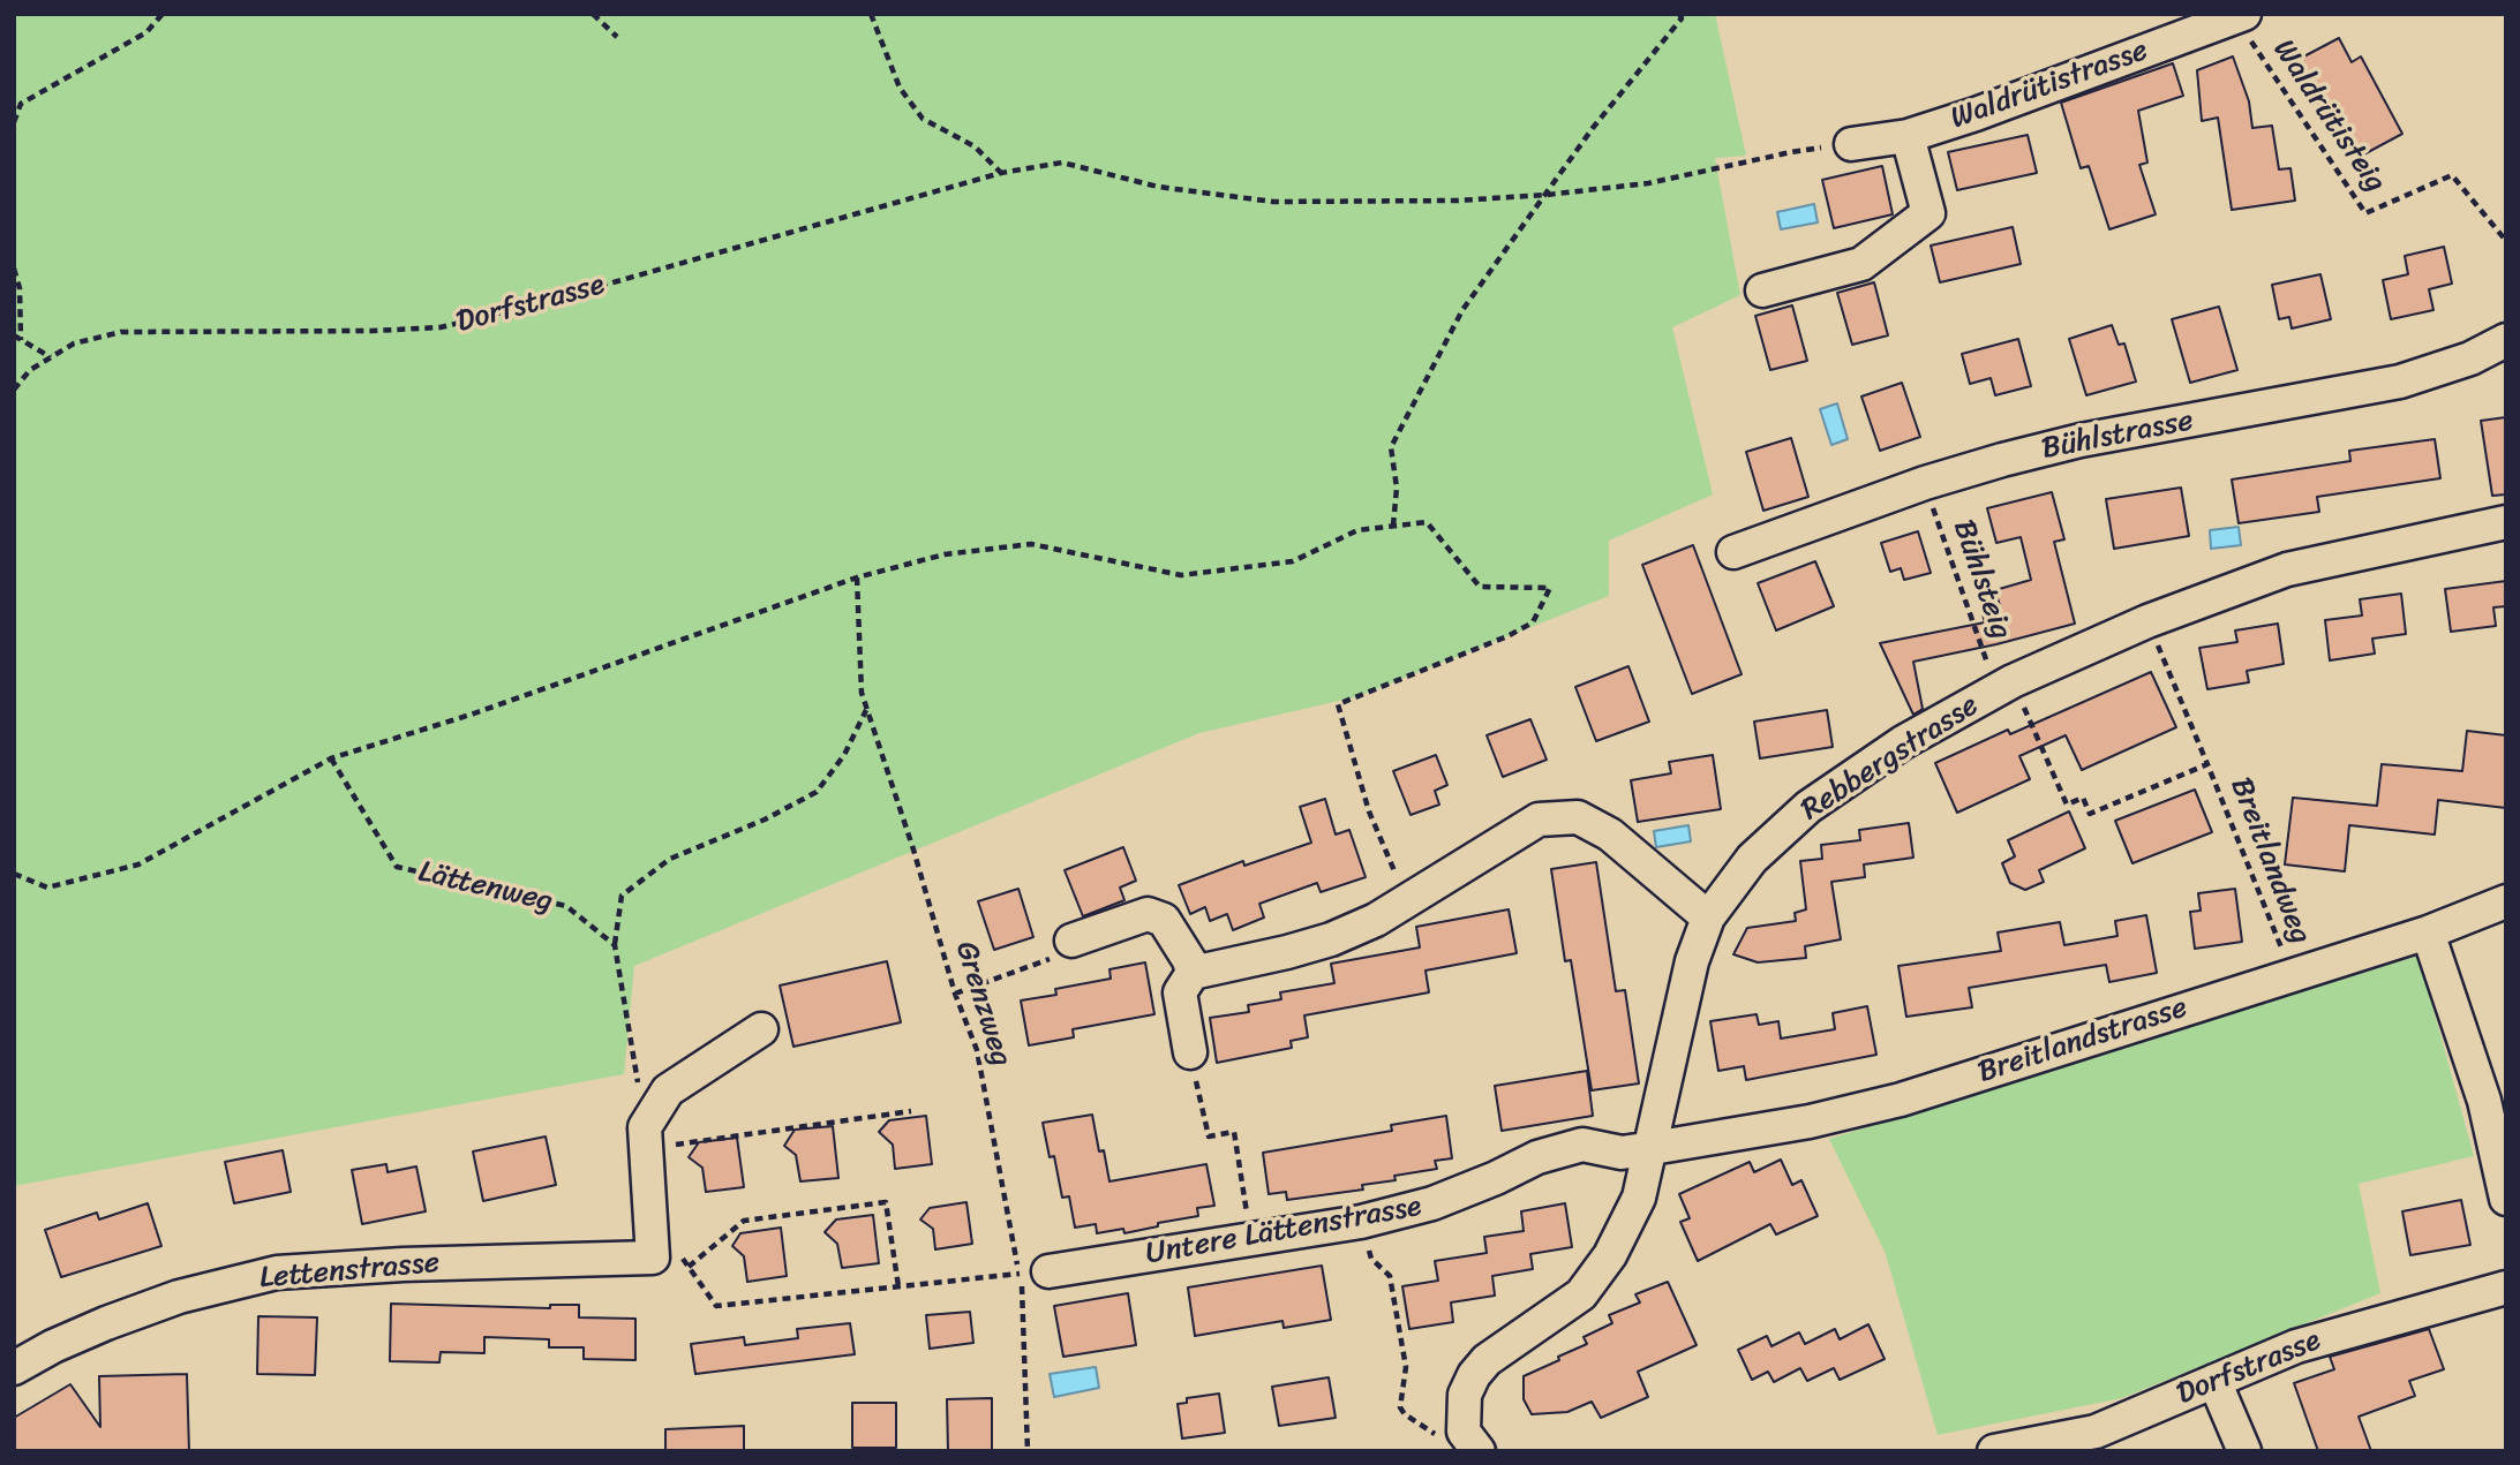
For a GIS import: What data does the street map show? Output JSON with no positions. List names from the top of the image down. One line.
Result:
{"streets":{"street":["Waldrütistrasse","Dorfstrasse","Bühlstrasse","Rebbergstrasse","Breitlandstrasse","Untere Lättenstrasse","Lettenstrasse"],"path":["Waldrütisteig","Bühlsteig","Breitlandweg","Lättenweg","Grenzweg"]},"crossings":[["Waldrütistrasse","Waldrütisteig"],["Bühlstrasse","Bühlsteig"],["Bühlsteig","Rebbergstrasse"],["Bühlsteig","Breitlandweg"],["Rebbergstrasse","Breitlandweg"],["Rebbergstrasse","Breitlandstrasse"],["Rebbergstrasse","Untere Lättenstrasse"],["Breitlandweg","Breitlandstrasse"],["Grenzweg","Untere Lättenstrasse"],["Breitlandstrasse","Untere Lättenstrasse"]]}
